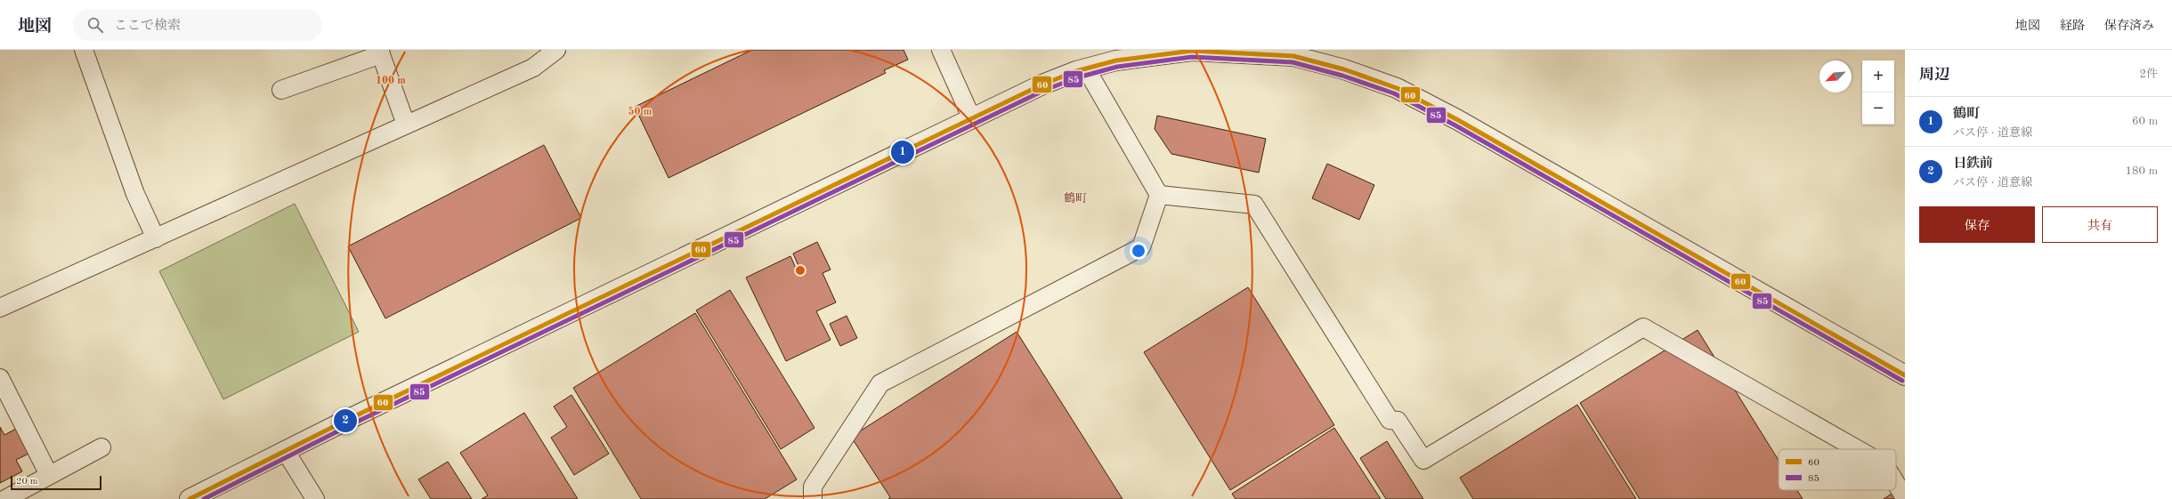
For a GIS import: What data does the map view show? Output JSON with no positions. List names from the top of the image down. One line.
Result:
{"districts":["鶴町"],"lines":["transit line 60","transit line 85"],"legend":["60","85"],"scale_bar":"20 m","north":"bottom left","page":{"header":"地図","search":"ここで検索","nav":["地図","経路","保存済み"],"heading":["周辺","2件"],"map_buttons":["+","−"],"list":[{"mark":"1","name":"鶴町","note":"バス停 · 道意線","value":"60 m"},{"mark":"2","name":"日鉄前","note":"バス停 · 道意線","value":"180 m"}],"pins":["1","2"],"buttons":["保存","共有"],"scale":"20 m"},"rings":["100 m","50 m"]}
